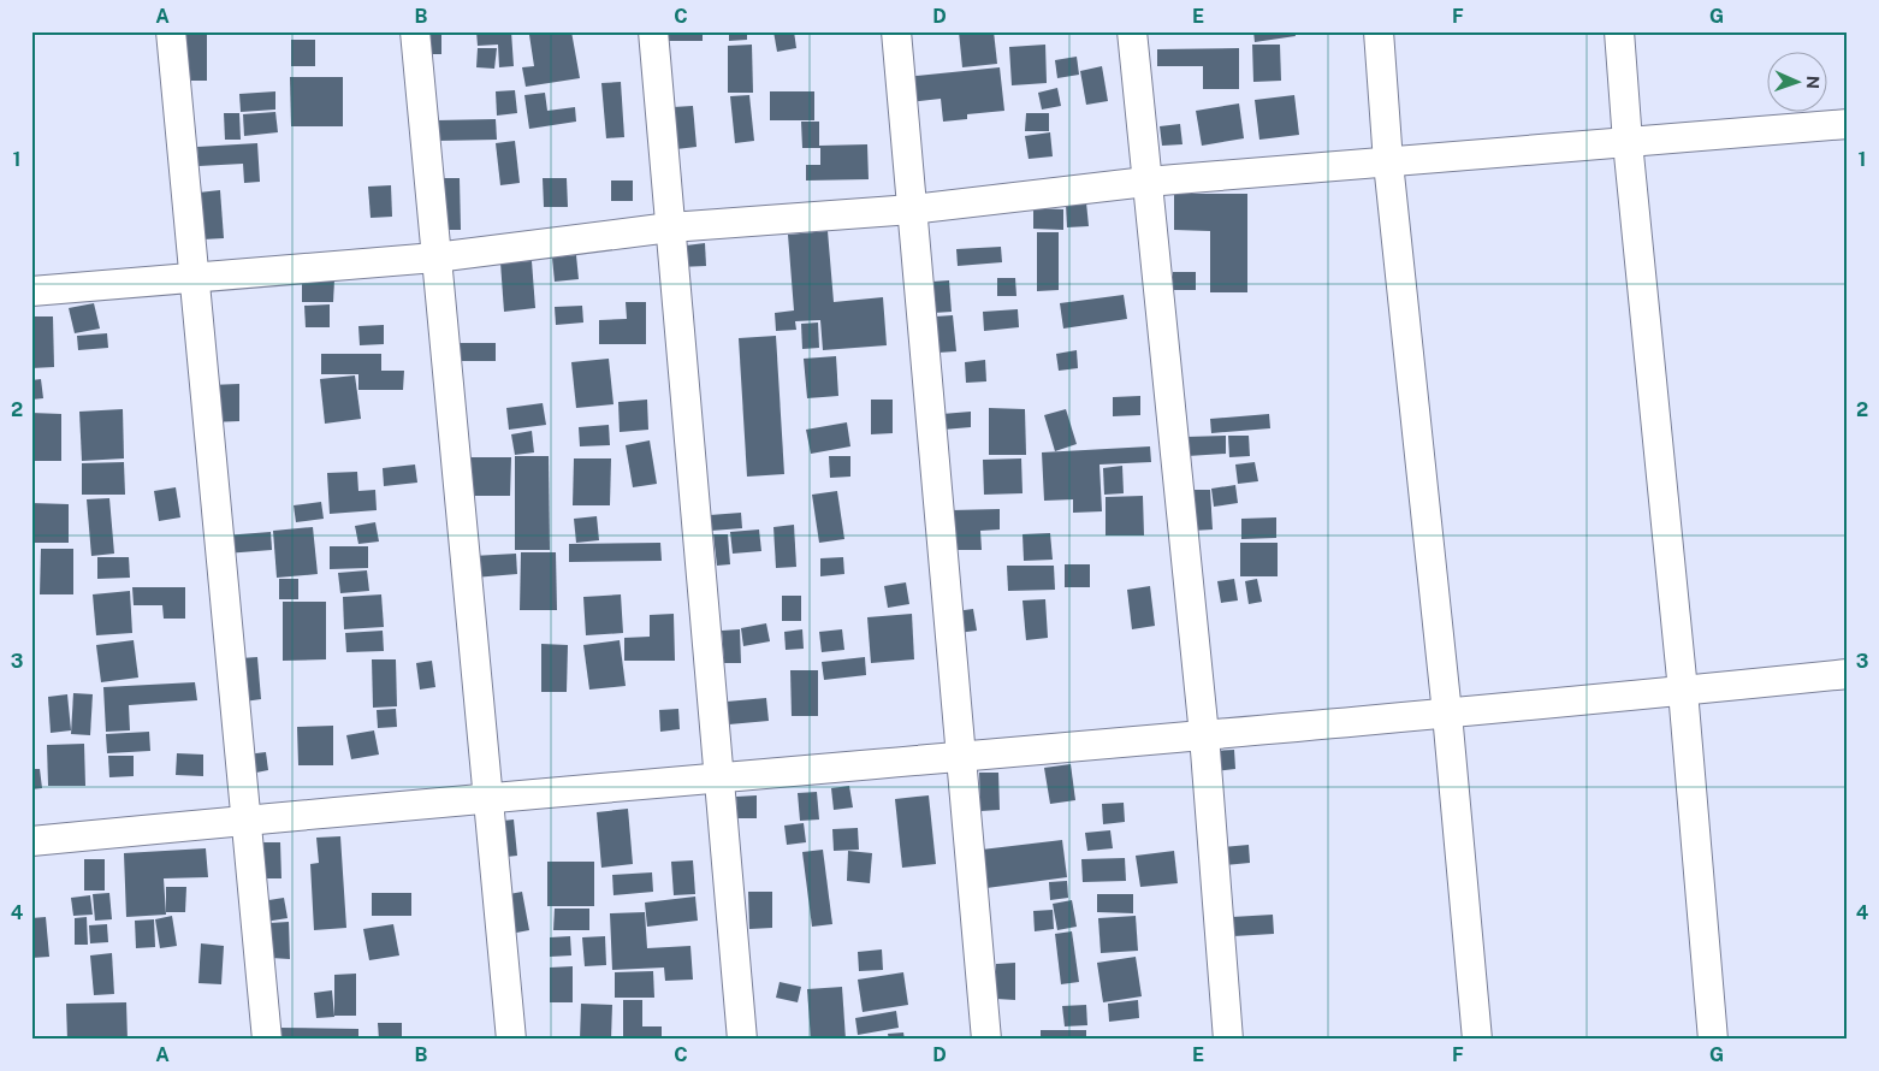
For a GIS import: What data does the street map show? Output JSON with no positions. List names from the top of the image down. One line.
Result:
{"north":"right","grid":{"columns":["A","B","C","D","E","F","G"],"rows":["1","2","3","4"]}}
